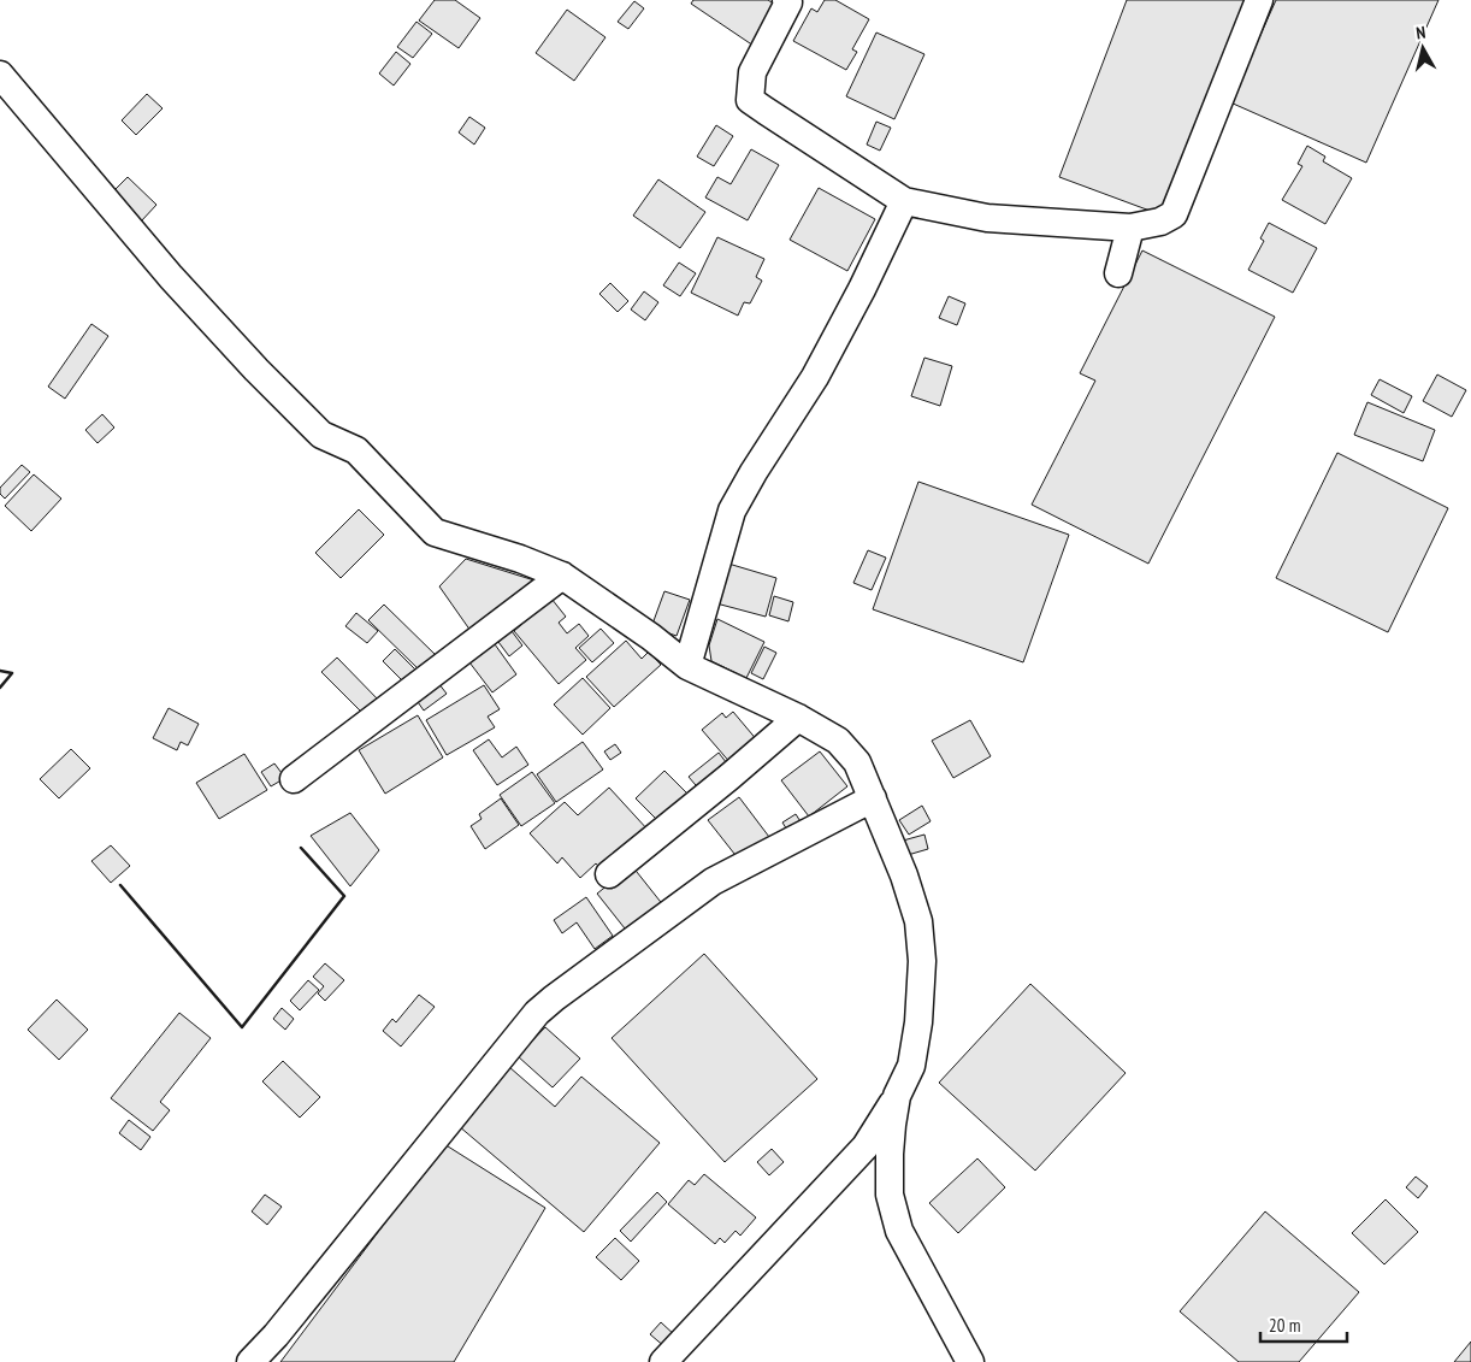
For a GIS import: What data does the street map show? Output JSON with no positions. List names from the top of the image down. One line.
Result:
{"scale_bar":"20 m","north":"top"}
